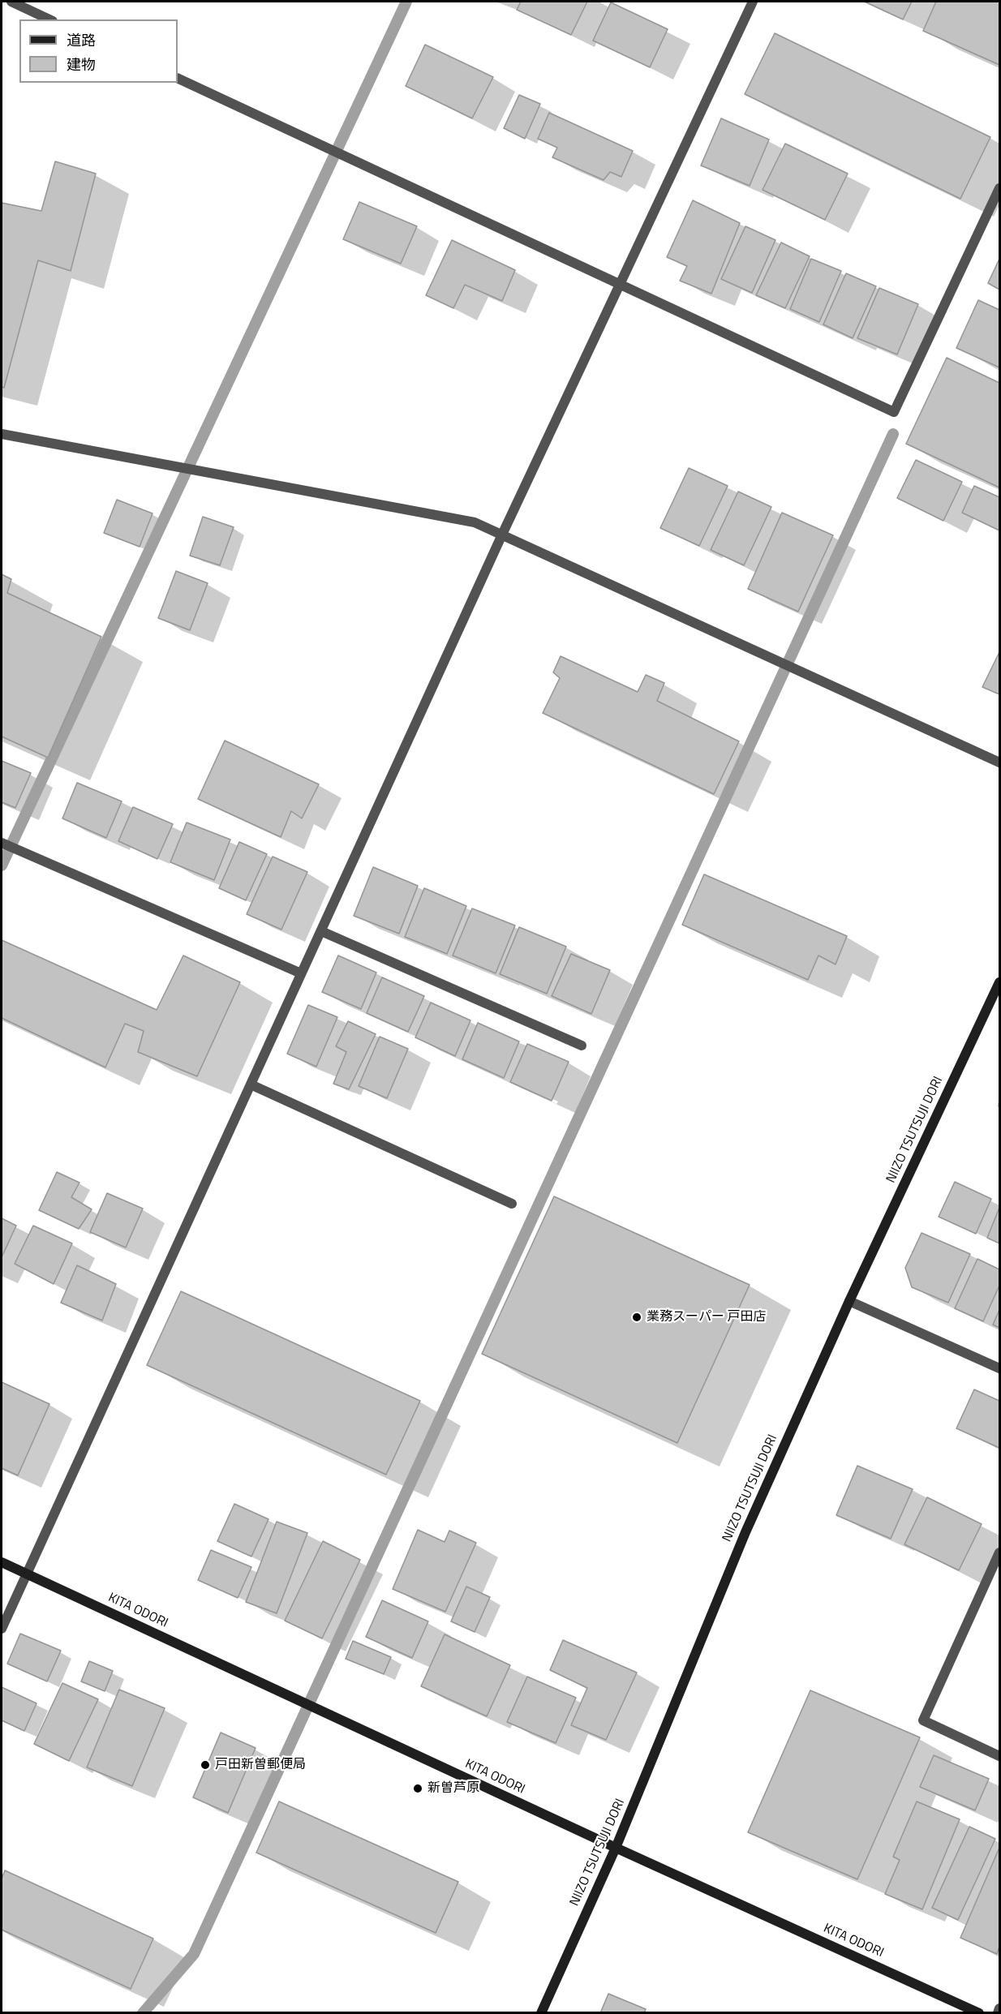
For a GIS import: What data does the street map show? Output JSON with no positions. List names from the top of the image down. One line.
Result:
{"streets":{"street":["NIIZO TSUTSUJI DORI","KITA ODORI"]},"crossings":[["NIIZO TSUTSUJI DORI","KITA ODORI"]],"places":["業務スーパー 戸田店","戸田新曽郵便局","新曽芦原"],"legend":["道路","建物"]}
